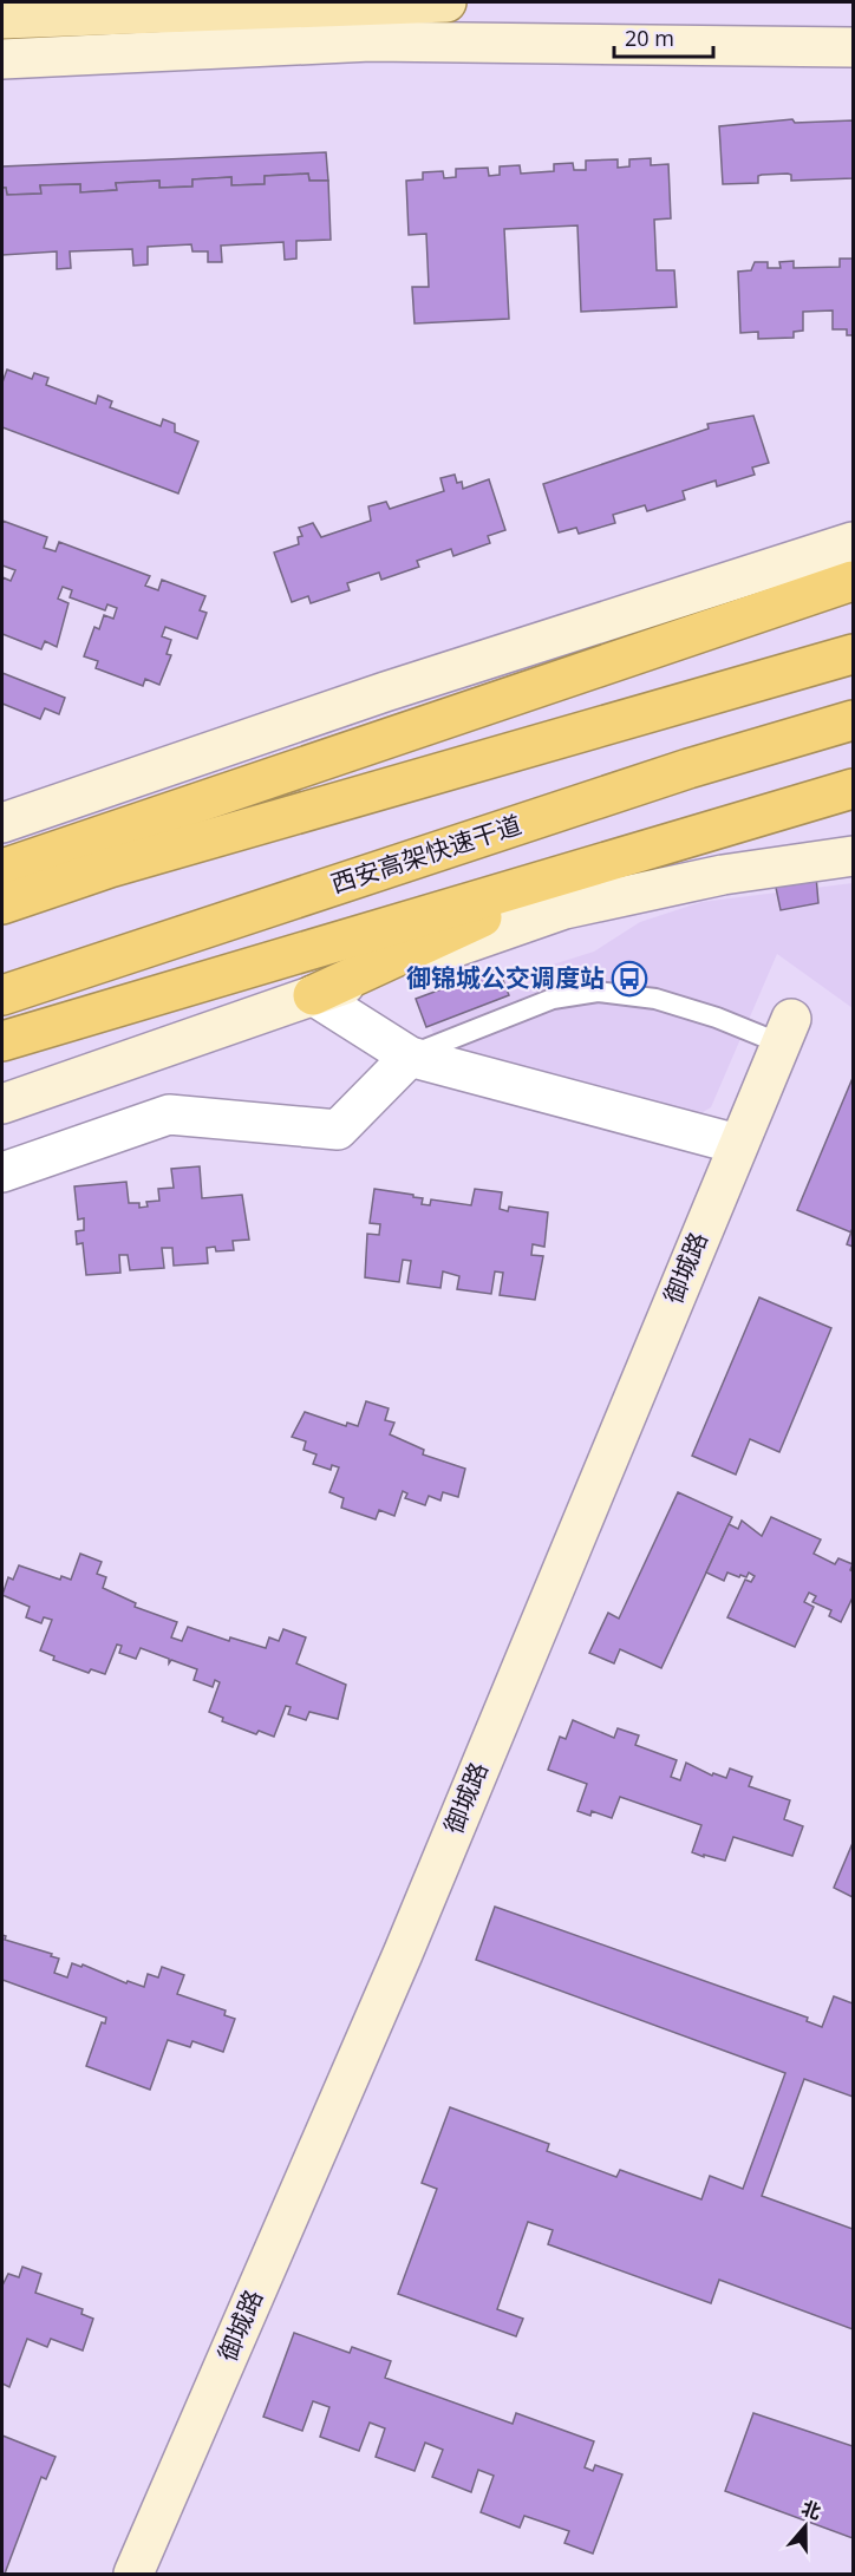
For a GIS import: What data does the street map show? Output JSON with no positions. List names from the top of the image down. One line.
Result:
{"streets":{"highway":["西安高架快速干道"],"street":["御城路"]},"places":{"bus stop":["御锦城公交调度站"]},"scale_bar":"20 m","north":"top"}
